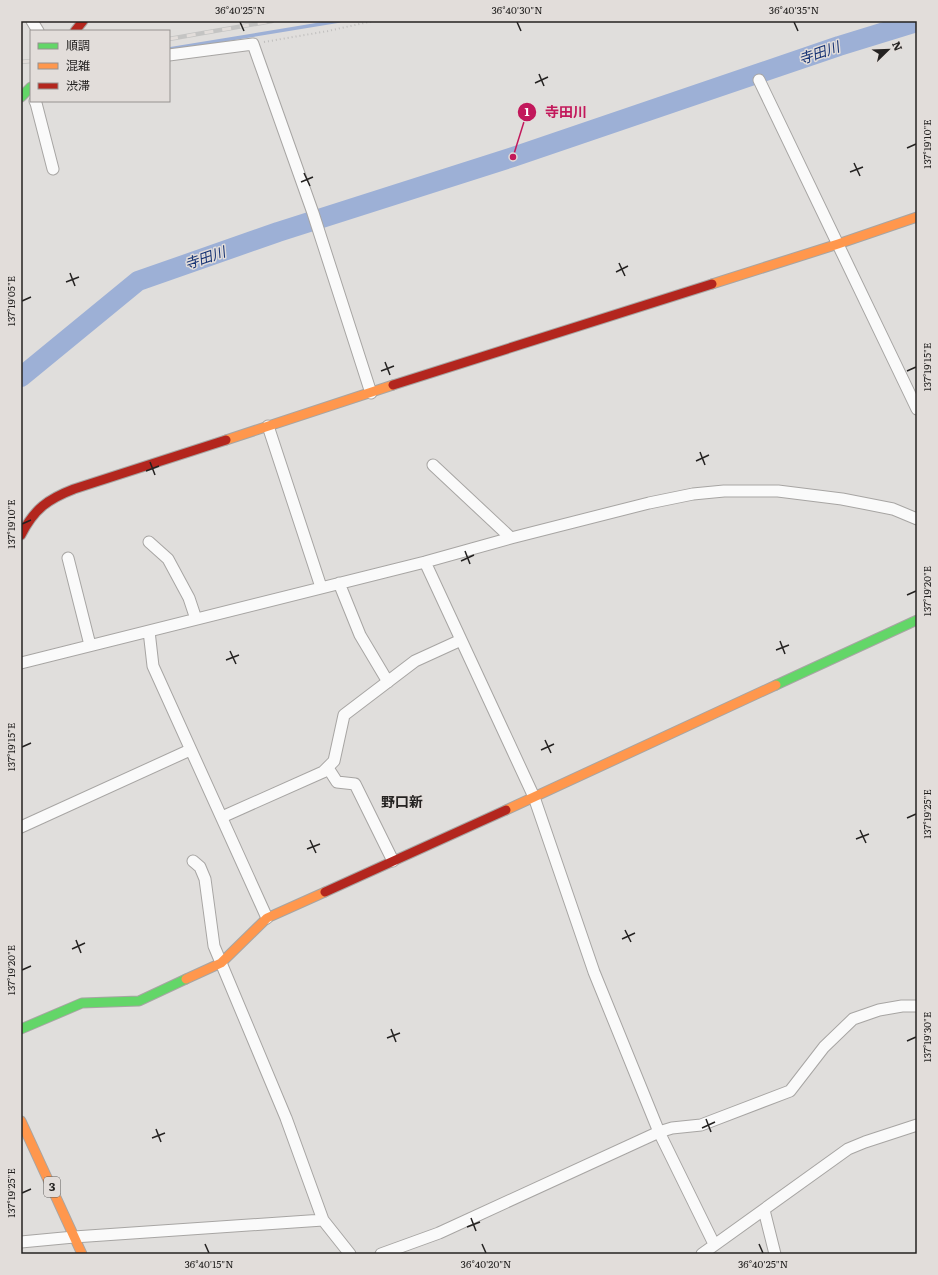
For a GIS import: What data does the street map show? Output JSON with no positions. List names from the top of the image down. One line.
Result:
{"streets":{"street":["3"]},"districts":["野口新"],"water":["寺田川"],"places":["寺田川"],"legend":["順調","混雑","渋滞"],"north":"top right","coordinates":["36°40'25\"N","36°40'30\"N","36°40'35\"N","137°19'10\"E","137°19'05\"E","137°19'15\"E","137°19'20\"E","137°19'25\"E","137°19'30\"E","36°40'15\"N","36°40'20\"N"]}
